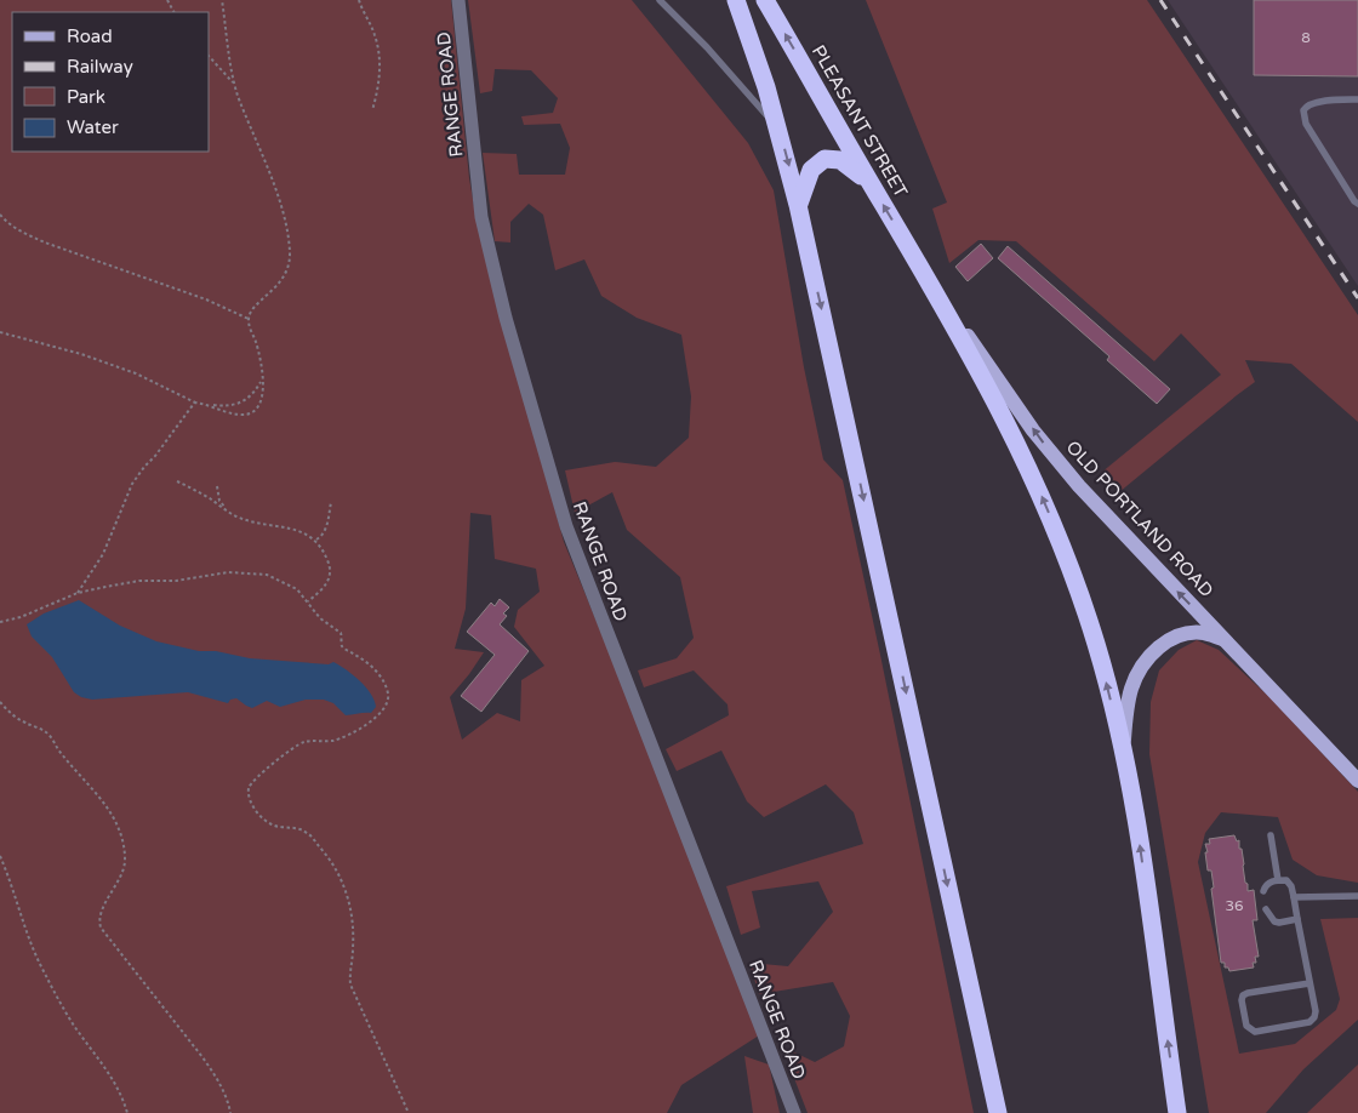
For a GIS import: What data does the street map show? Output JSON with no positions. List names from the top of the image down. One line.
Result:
{"streets":{"highway":["PLEASANT STREET"],"main road":["OLD PORTLAND ROAD"],"street":["RANGE ROAD"]},"crossings":[["PLEASANT STREET","OLD PORTLAND ROAD"]],"one_way":["OLD PORTLAND ROAD"],"house_numbers":["8","36"],"legend":["Road","Railway","Park","Water"]}
